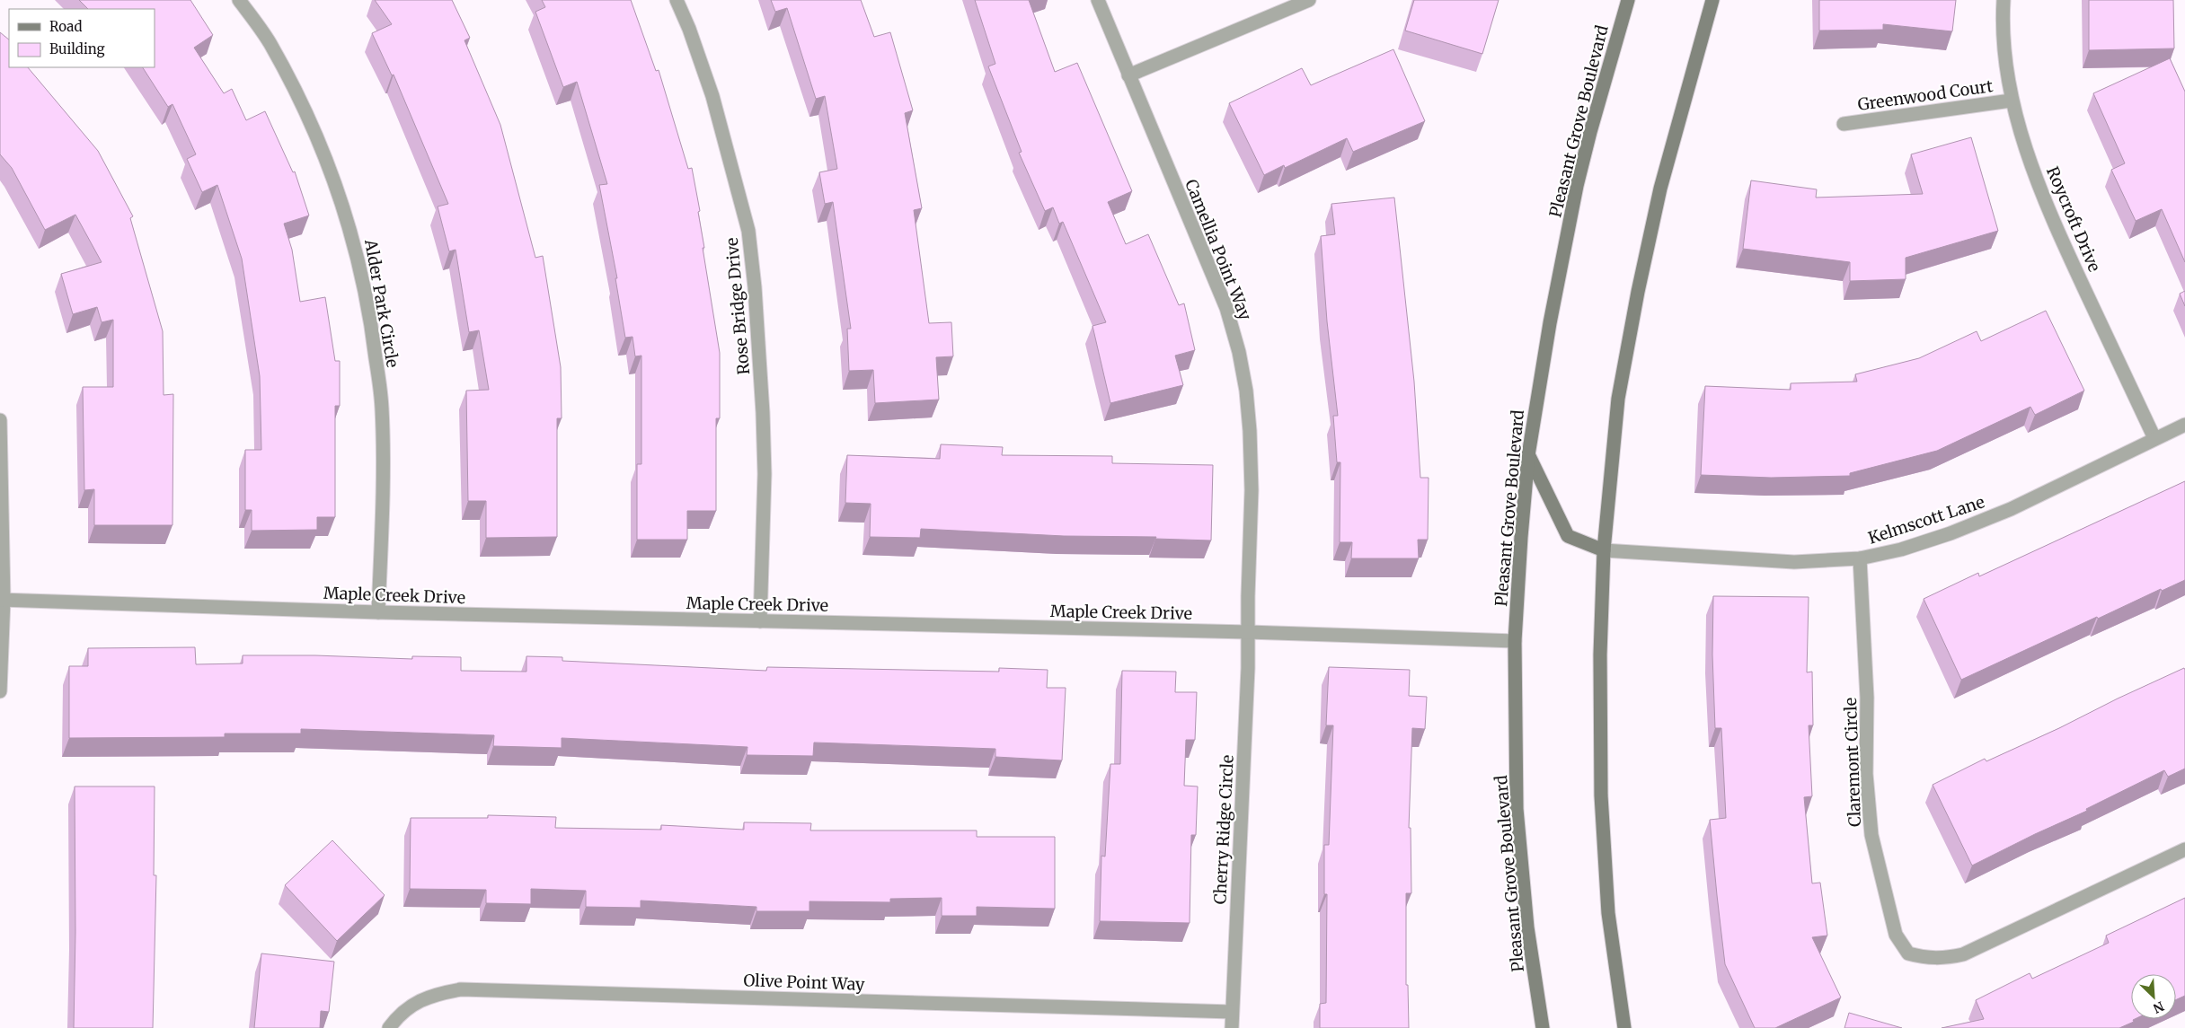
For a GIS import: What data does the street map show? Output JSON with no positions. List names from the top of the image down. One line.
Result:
{"streets":{"main road":["Pleasant Grove Boulevard"],"street":["Greenwood Court","Roycroft Drive","Camellia Point Way","Alder Park Circle","Rose Bridge Drive","Kelmscott Lane","Maple Creek Drive","Claremont Circle","Cherry Ridge Circle","Olive Point Way"]},"crossings":[["Greenwood Court","Roycroft Drive"],["Pleasant Grove Boulevard","Maple Creek Drive"],["Roycroft Drive","Kelmscott Lane"],["Camellia Point Way","Maple Creek Drive"],["Camellia Point Way","Cherry Ridge Circle"],["Alder Park Circle","Maple Creek Drive"],["Rose Bridge Drive","Maple Creek Drive"],["Kelmscott Lane","Claremont Circle"],["Maple Creek Drive","Cherry Ridge Circle"],["Cherry Ridge Circle","Olive Point Way"]],"legend":["Road","Building"],"north":"bottom right"}
